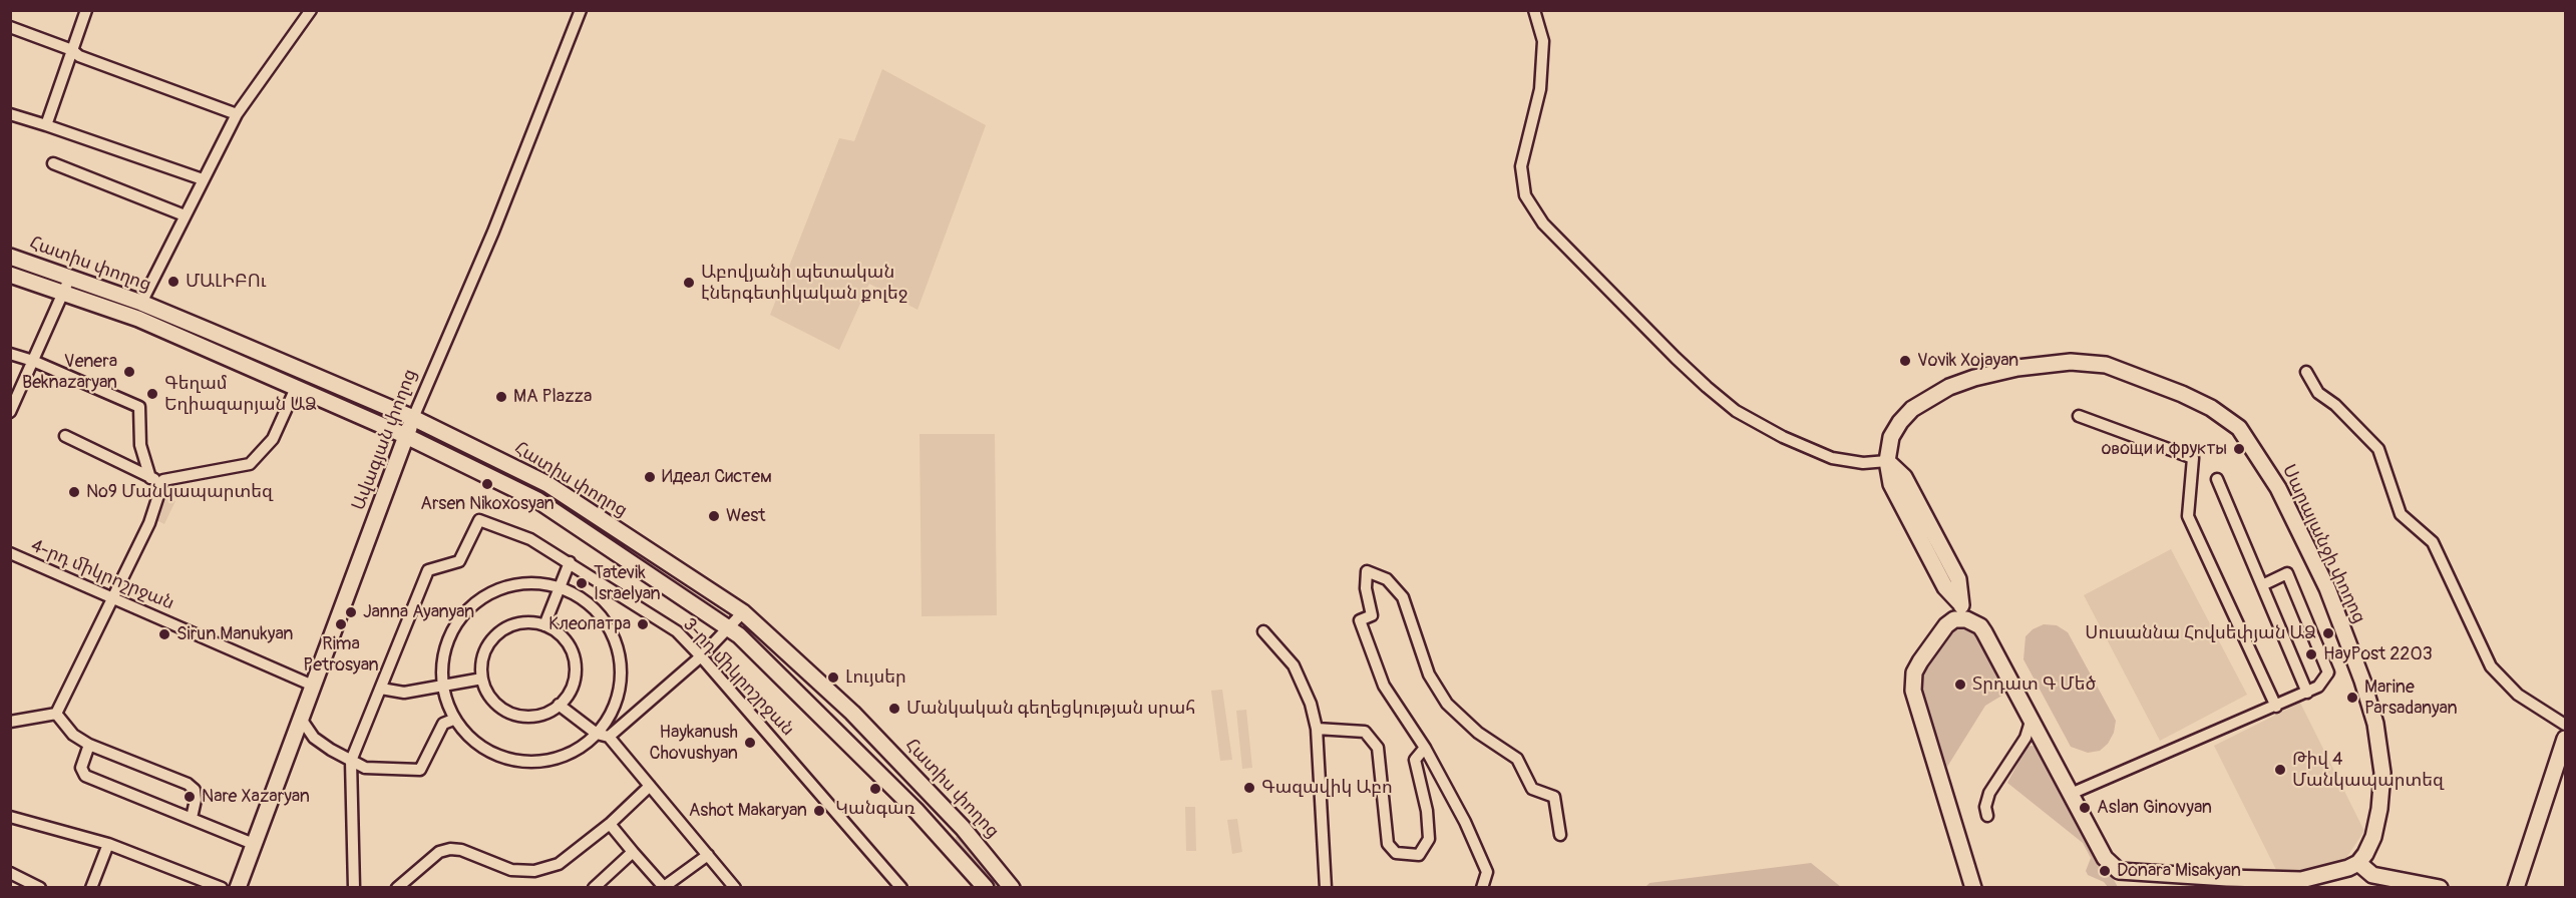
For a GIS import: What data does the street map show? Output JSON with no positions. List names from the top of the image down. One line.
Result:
{"streets":{"street":["Հատիս փողոց","Ավագյան փողոց","Սարալանջի փողոց","4-րդ միկրոշրջան","3-րդ միկրոշրջան"]},"crossings":[["Հատիս փողոց","Ավագյան փողոց"],["Ավագյան փողոց","4-րդ միկրոշրջան"]],"places":["ՄԱԼԻԲՈւ","Աբովյանի պետական էներգետիկական քոլեջ","Vovik Xojayan","Venera Beknazaryan","Գեղամ Եղիազարյան ԱՁ","MA Plazza","овощи и фрукты","Идеал Систем","Arsen Nikoxosyan","№9 Մանկապարտեզ","West","Tatevik Israelyan","Janna Ayanyan","Rima Petrosyan","Клеопатра","Սուսաննա Հովսեփյան ԱՁ","Sirun Manukyan","HayPost 2203","Լույսեր","Տրդատ Գ Մեծ","Marine Parsadanyan","Մանկական գեղեցկության սրահ","Haykanush Chovushyan","Թիվ 4 Մանկապարտեզ","Գազավիկ Աբո","Կանգառ","Nare Xazaryan","Aslan Ginovyan","Ashot Makaryan","Donara Misakyan"]}
